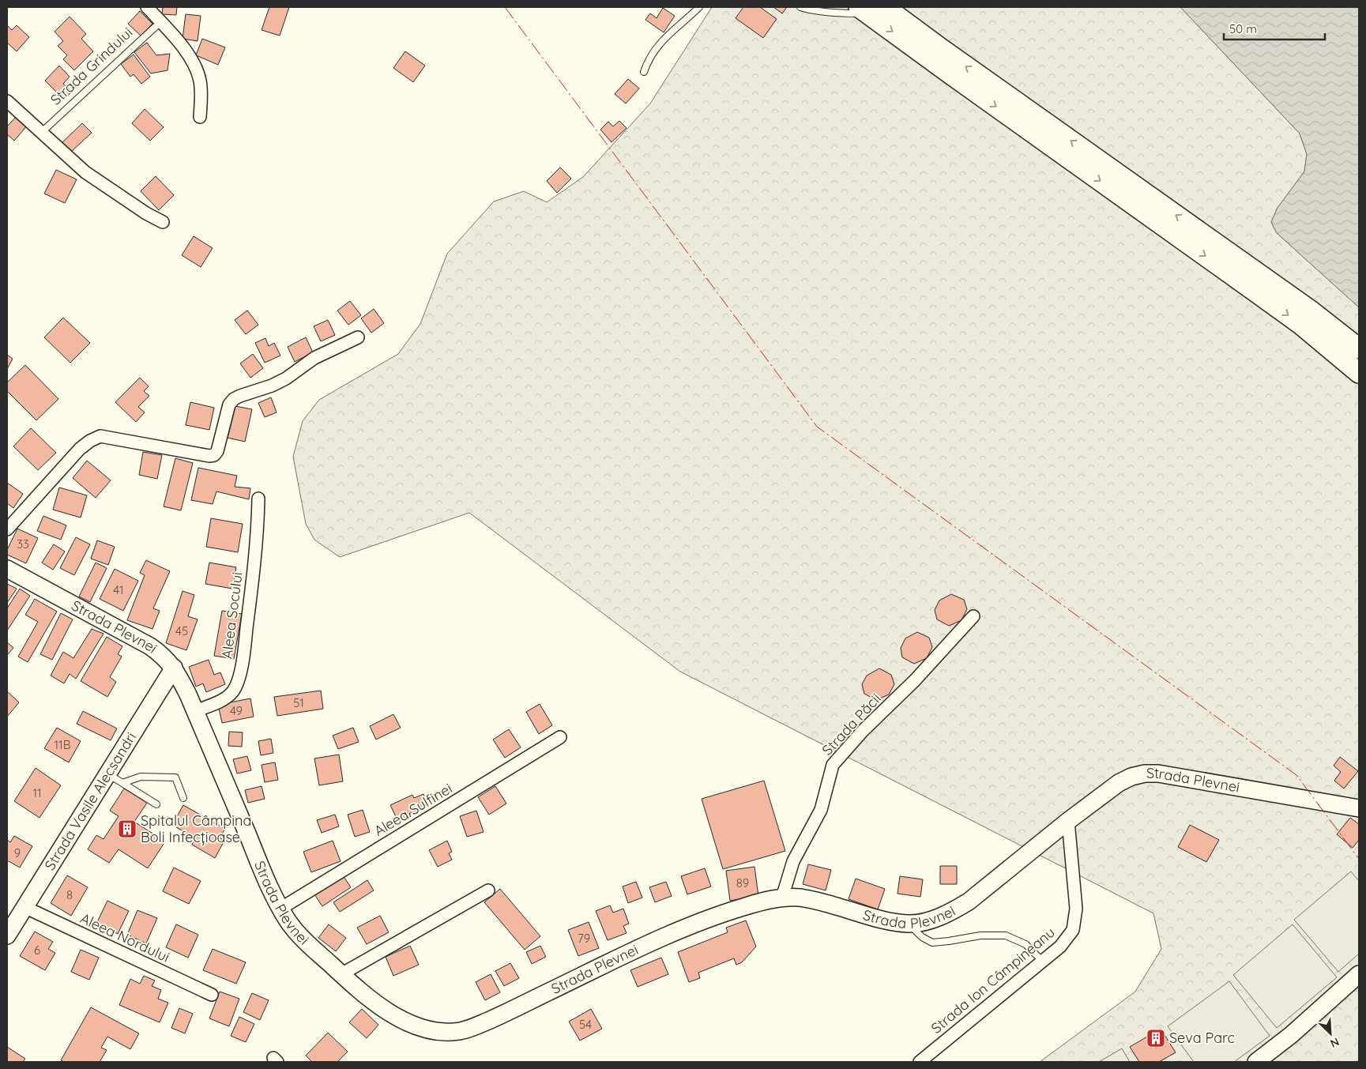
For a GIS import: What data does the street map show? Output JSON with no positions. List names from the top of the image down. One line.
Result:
{"streets":{"main road":["Strada Plevnei","Strada Vasile Alecsandri"],"street":["Aleea Socului","Strada Păcii","Aleea Sulfinei","Aleea Nordului","Strada Ion Câmpineanu"],"lane":["Strada Grindului"]},"crossings":[["Aleea Socului","Strada Plevnei"],["Strada Plevnei","Strada Păcii"],["Strada Plevnei","Strada Vasile Alecsandri"],["Strada Plevnei","Aleea Sulfinei"],["Strada Plevnei","Strada Ion Câmpineanu"],["Strada Vasile Alecsandri","Aleea Nordului"]],"places":{"building":["Spitalul Câmpina Boli Infecțioase","Seva Parc"]},"house_numbers":["33","41","45","51","49","11B","11","9","89","8","79","6","54"],"scale_bar":"50 m","north":"bottom right"}
